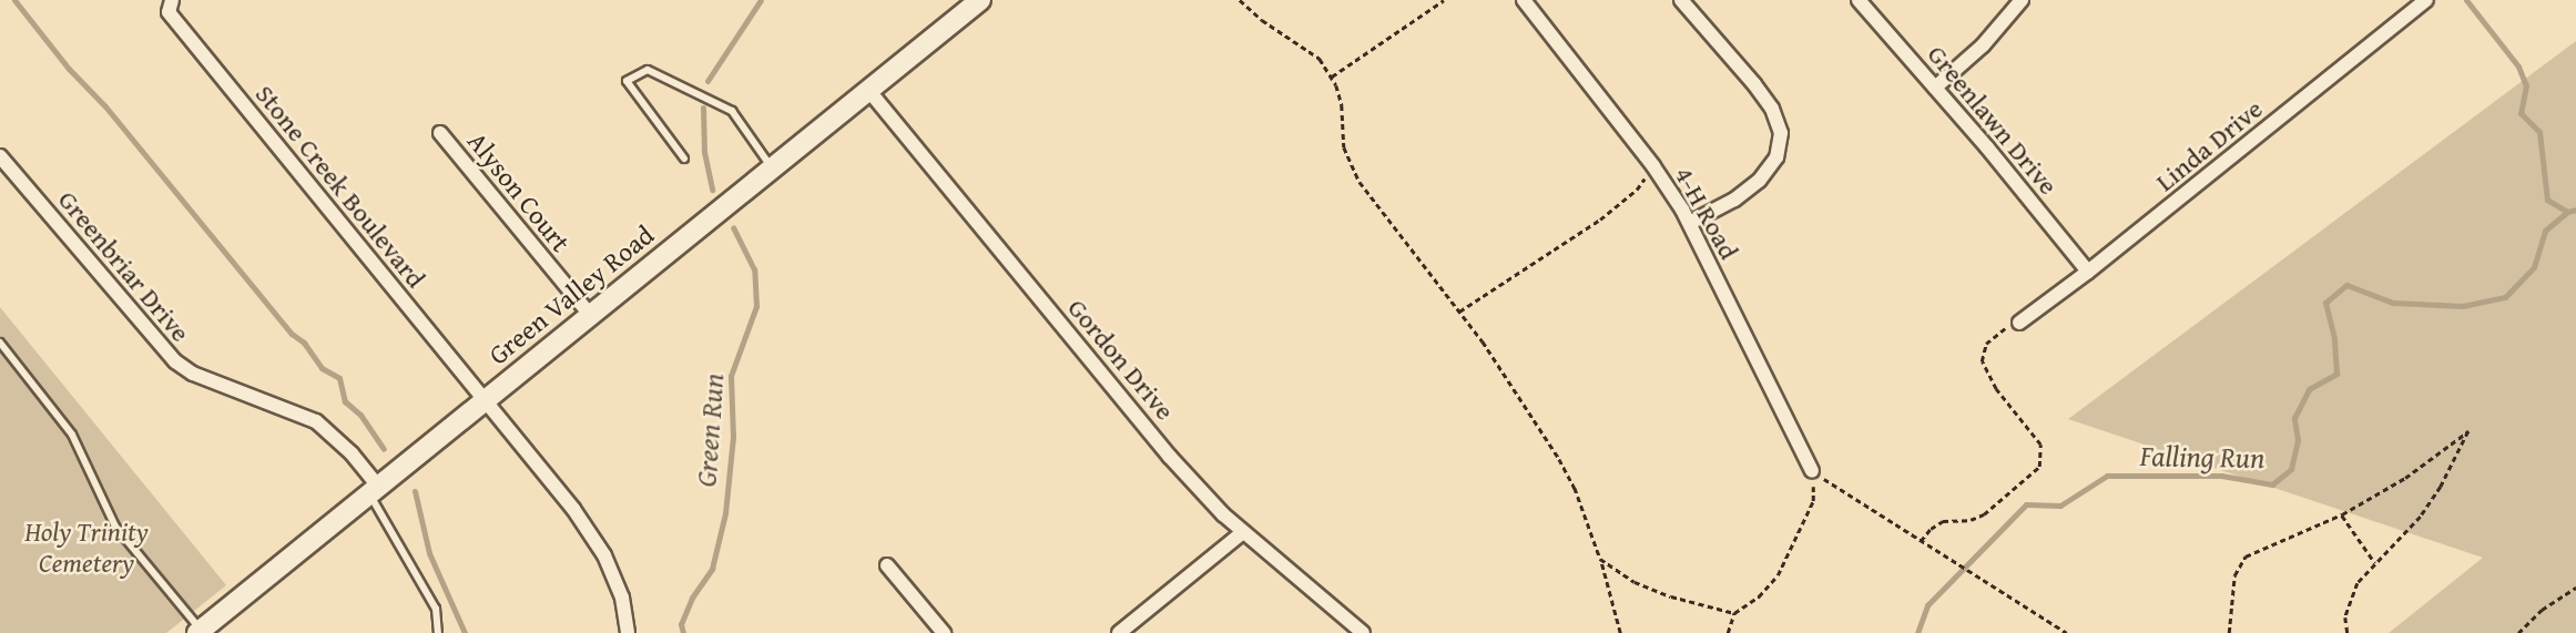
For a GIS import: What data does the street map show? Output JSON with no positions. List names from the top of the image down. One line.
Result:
{"streets":{"street":["Greenlawn Drive","Linda Drive","Stone Creek Boulevard","Alyson Court","4-H Road","Greenbriar Drive","Green Valley Road","Gordon Drive"]},"crossings":[["Greenlawn Drive","Linda Drive"],["Stone Creek Boulevard","Green Valley Road"],["Alyson Court","Green Valley Road"],["Greenbriar Drive","Green Valley Road"],["Green Valley Road","Gordon Drive"]],"water":["Green Run","Falling Run"],"parks":["Holy Trinity Cemetery"]}
